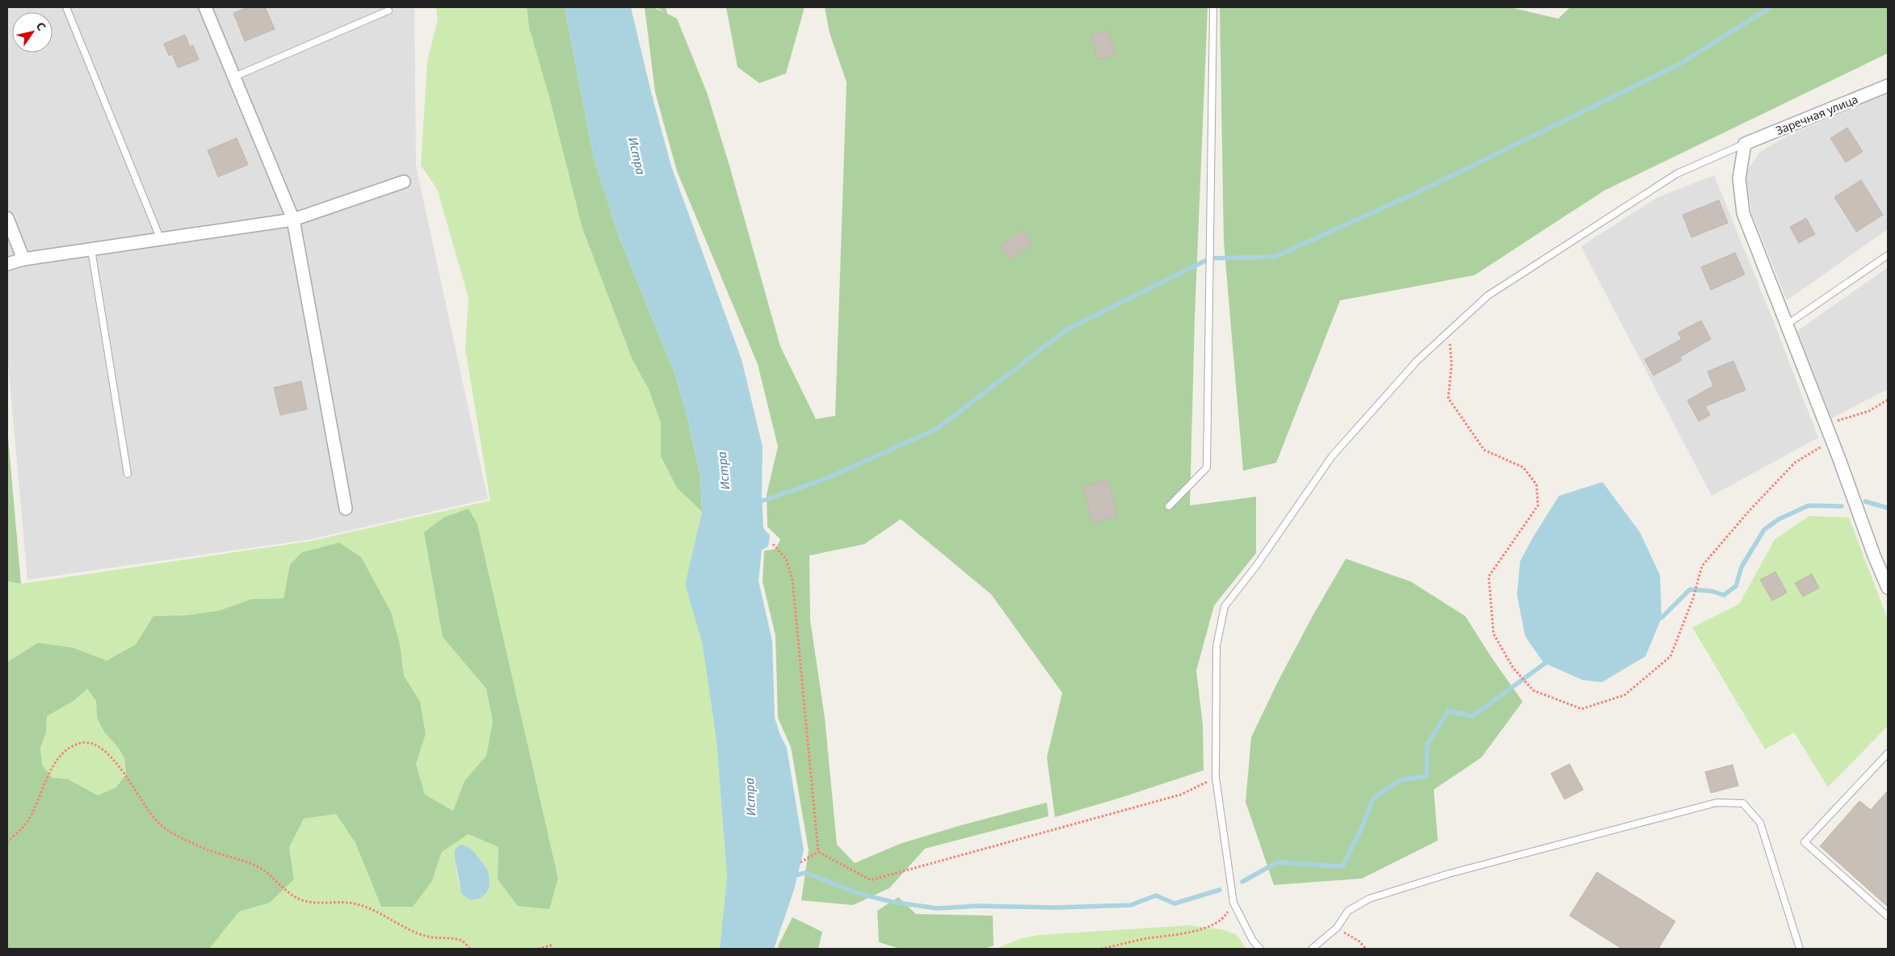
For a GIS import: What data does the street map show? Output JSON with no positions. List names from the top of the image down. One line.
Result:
{"streets":{"street":["Заречная улица"]},"water":["Истра"],"north":"top right"}
